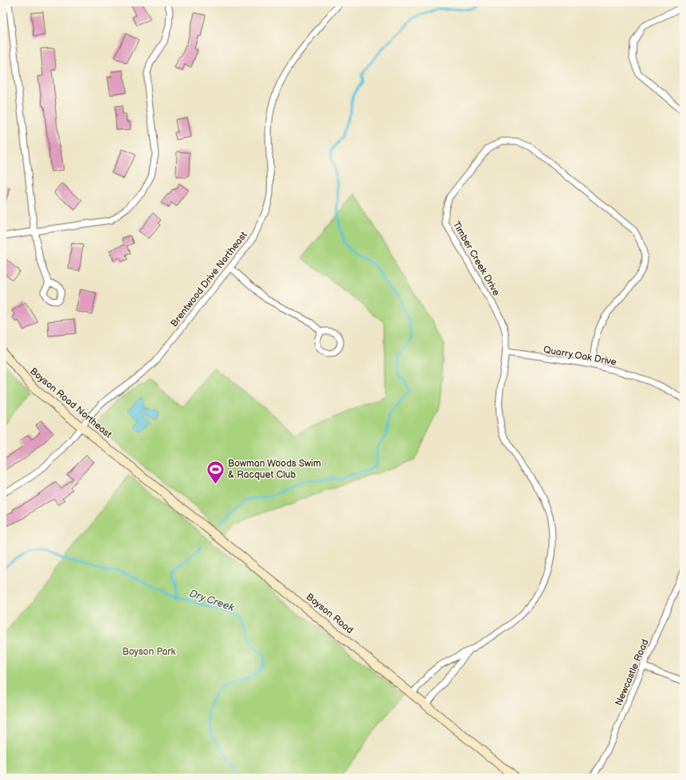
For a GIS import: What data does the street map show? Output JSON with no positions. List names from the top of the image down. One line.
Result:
{"streets":{"street":["Timber Creek Drive","Brentwood Drive Northeast","Quarry Oak Drive","Boyson Road Northeast","Boyson Road","Newcastle Road"]},"crossings":[["Timber Creek Drive","Quarry Oak Drive"],["Timber Creek Drive","Boyson Road"],["Brentwood Drive Northeast","Boyson Road Northeast"],["Boyson Road Northeast","Boyson Road"]],"water":["Dry Creek"],"parks":["Boyson Park"],"places":{"sports":["Bowman Woods Swim & Racquet Club"]}}
